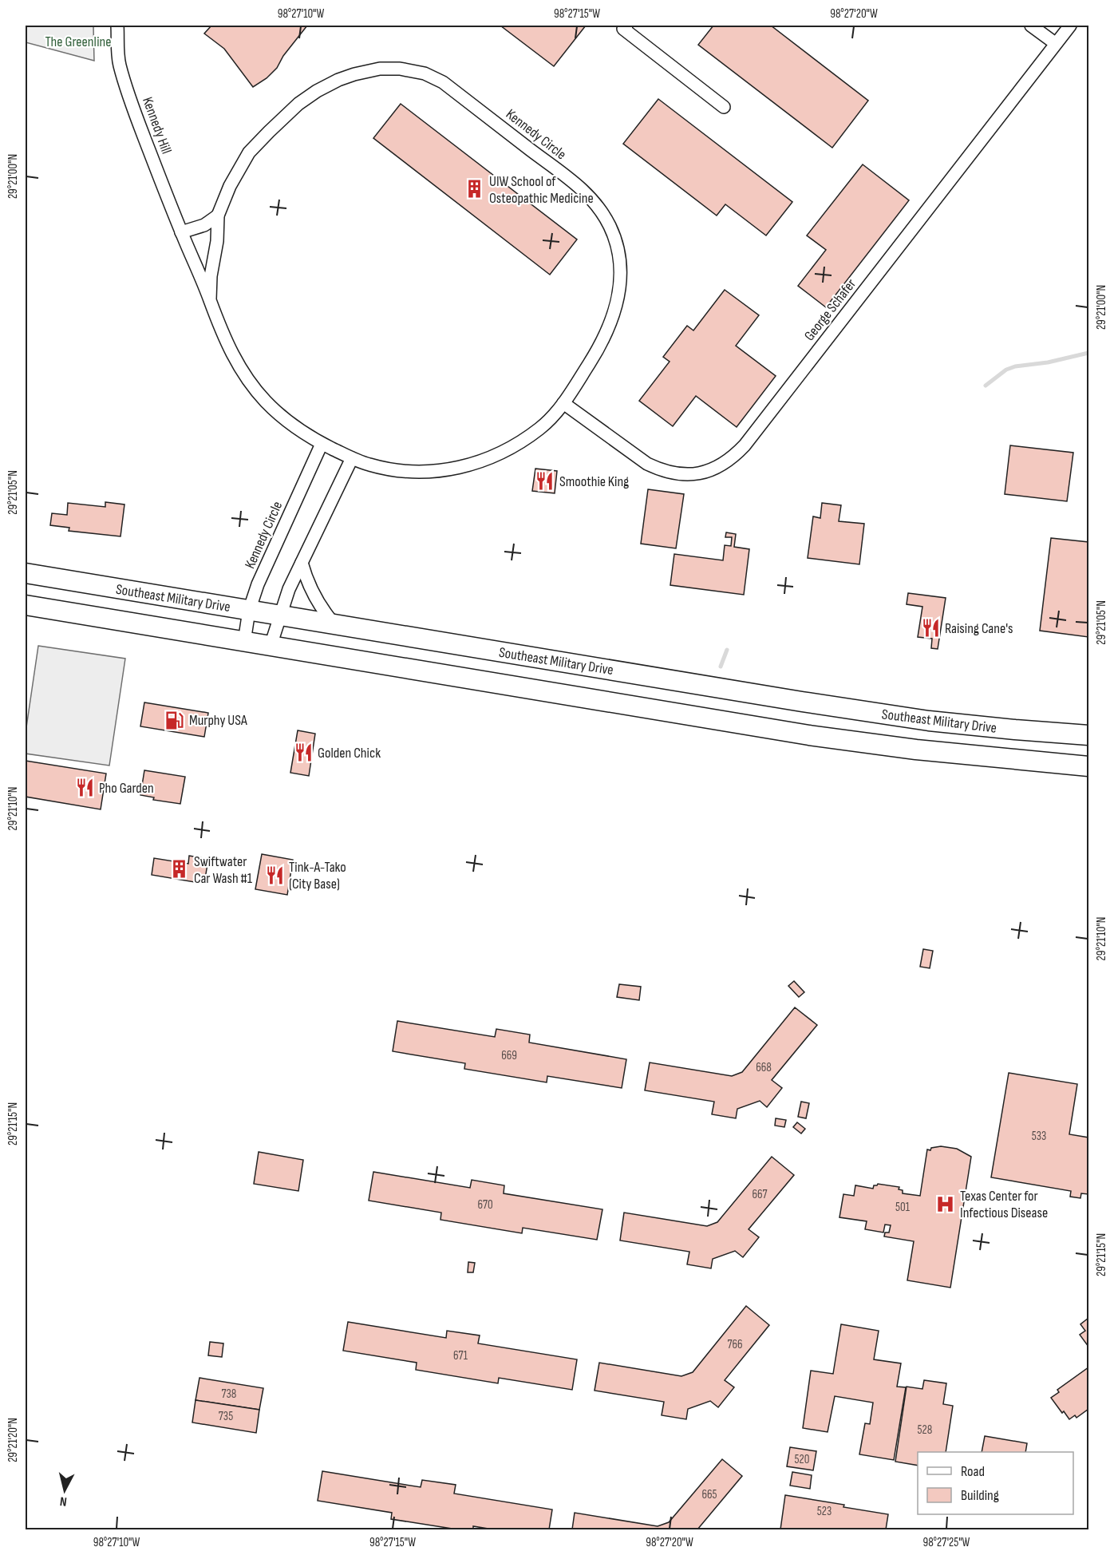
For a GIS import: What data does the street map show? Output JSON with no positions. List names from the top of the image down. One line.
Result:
{"streets":{"main road":["Southeast Military Drive"],"street":["Kennedy Hill","Kennedy Circle","George Schafer"]},"crossings":[["Kennedy Hill","Kennedy Circle"],["Kennedy Circle","George Schafer"],["Kennedy Circle","Southeast Military Drive"]],"parks":["The Greenline"],"places":{"building":["UIW School of Osteopathic Medicine","Swiftwater Car Wash #1"],"restaurant":["Smoothie King","Raising Cane's","Golden Chick","Pho Garden","Tink-A-Tako (City Base)"],"fuel station":["Murphy USA"],"hospital":["Texas Center for Infectious Disease"]},"house_numbers":["669","668","533","667","670","501","766","671","738","735","528","520","665","523"],"legend":["Road","Building"],"north":"bottom","coordinates":["98°27'10\"W","98°27'15\"W","98°27'20\"W","29°21'00\"N","29°21'05\"N","29°21'10\"N","29°21'15\"N","29°21'20\"N","98°27'25\"W"]}
